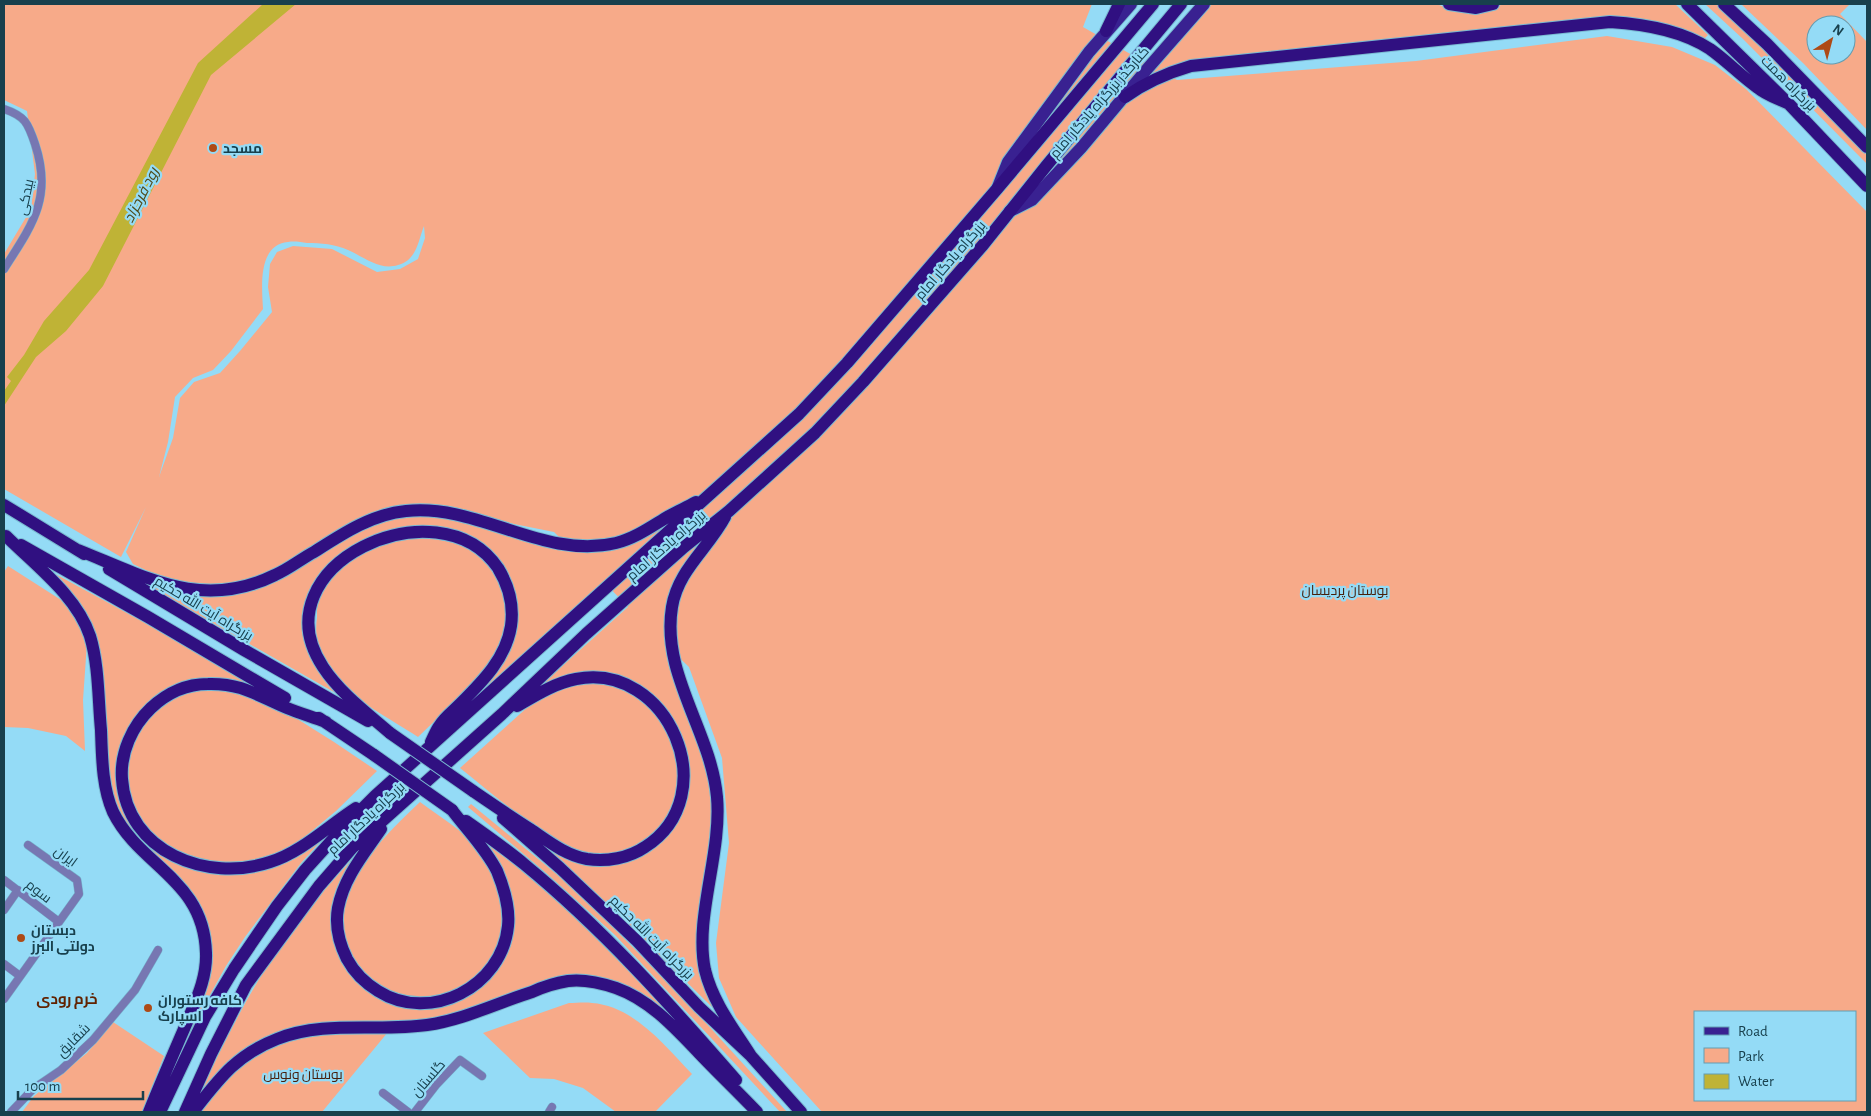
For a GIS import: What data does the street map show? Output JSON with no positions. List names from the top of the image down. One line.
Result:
{"streets":{"highway":["بزرگراه همت","بزرگراه یادگار امام","بزرگراه آیت الله حکیم"],"main road":["کنارگذر بزرگراه یادگار امام"],"street":["بیدکی","ایران","سوم","شقایق","گلستان"]},"crossings":[["کنارگذر بزرگراه یادگار امام","بزرگراه یادگار امام"],["ایران","سوم"]],"districts":["خرم رودی"],"water":["رود فرحزاد"],"parks":["بوستان پردیسان","بوستان ونوس"],"places":["مسجد","دبستان دولتی البرز","کافه رستوران اسپارک"],"legend":["Road","Park","Water"],"scale_bar":"100 m","north":"top right"}
